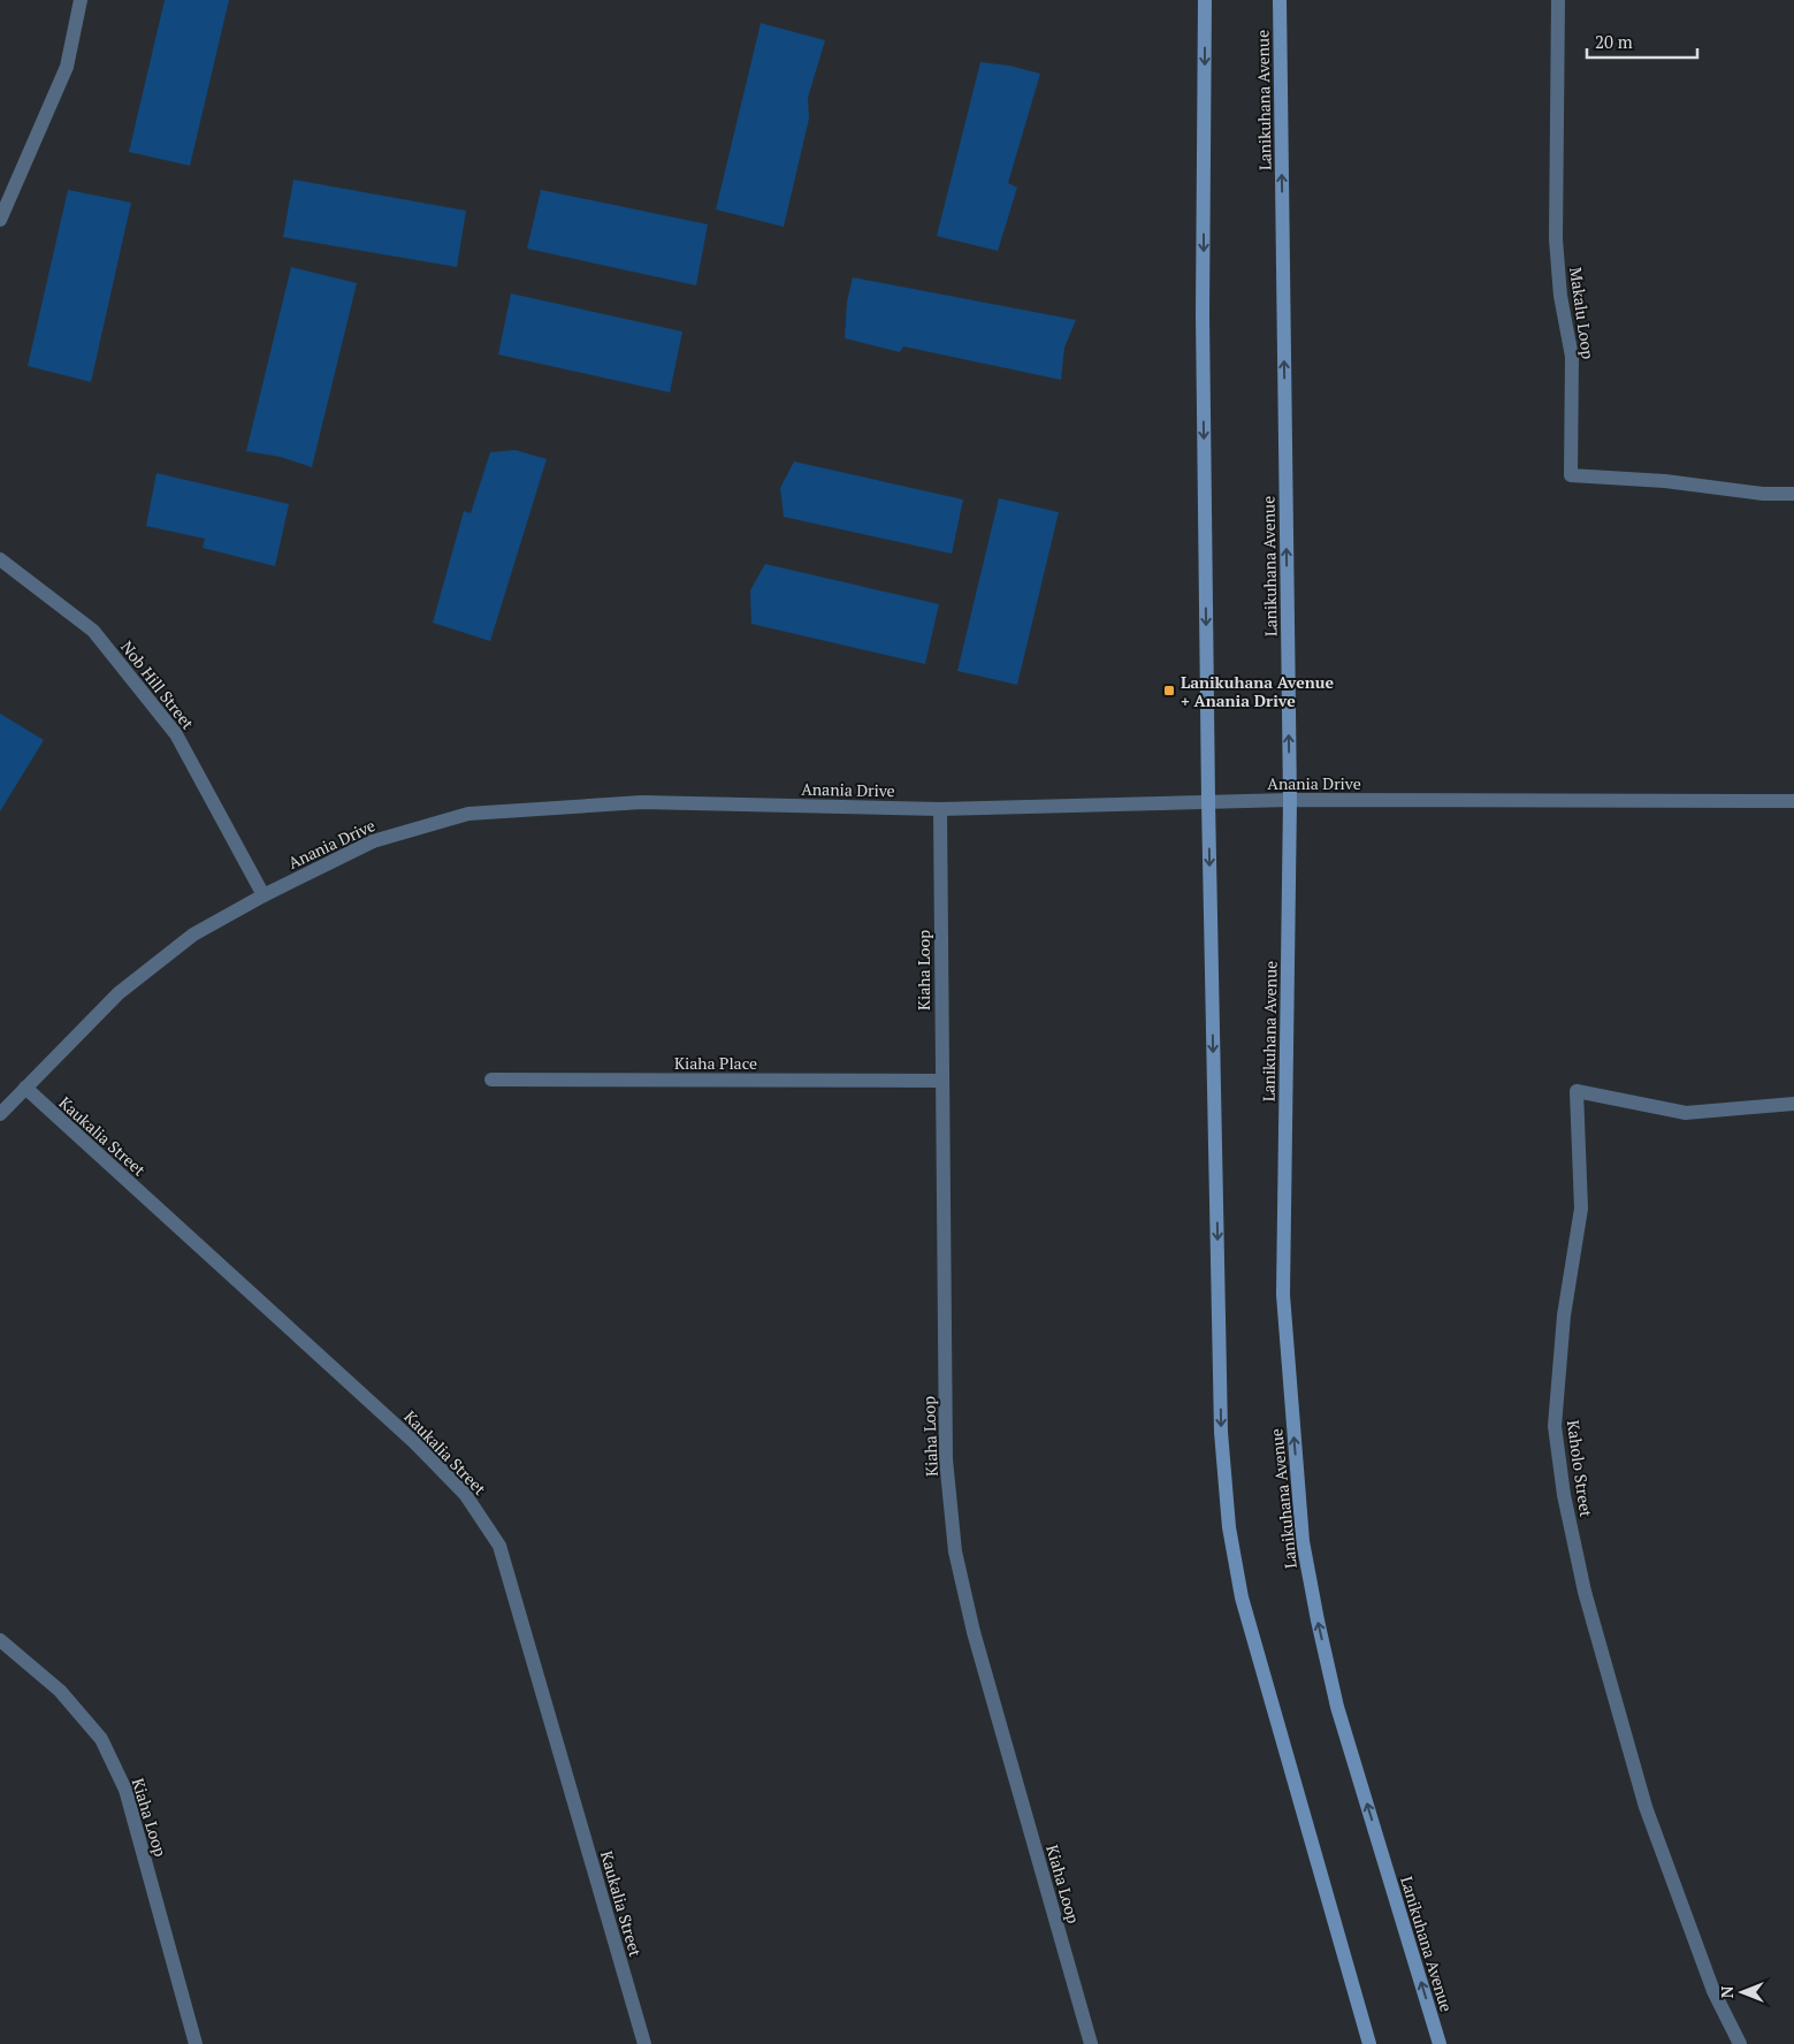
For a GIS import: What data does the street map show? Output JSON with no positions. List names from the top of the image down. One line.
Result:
{"streets":{"main road":["Lanikuhana Avenue"],"street":["Makalu Loop","Nob Hill Street","Anania Drive","Kiaha Loop","Kiaha Place","Kaukalia Street","Kaholo Street"]},"crossings":[["Lanikuhana Avenue","Anania Drive"],["Nob Hill Street","Anania Drive"],["Anania Drive","Kiaha Loop"],["Anania Drive","Kaukalia Street"],["Kiaha Loop","Kiaha Place"]],"places":{"transit":["Lanikuhana Avenue + Anania Drive"]},"scale_bar":"20 m","north":"left"}
